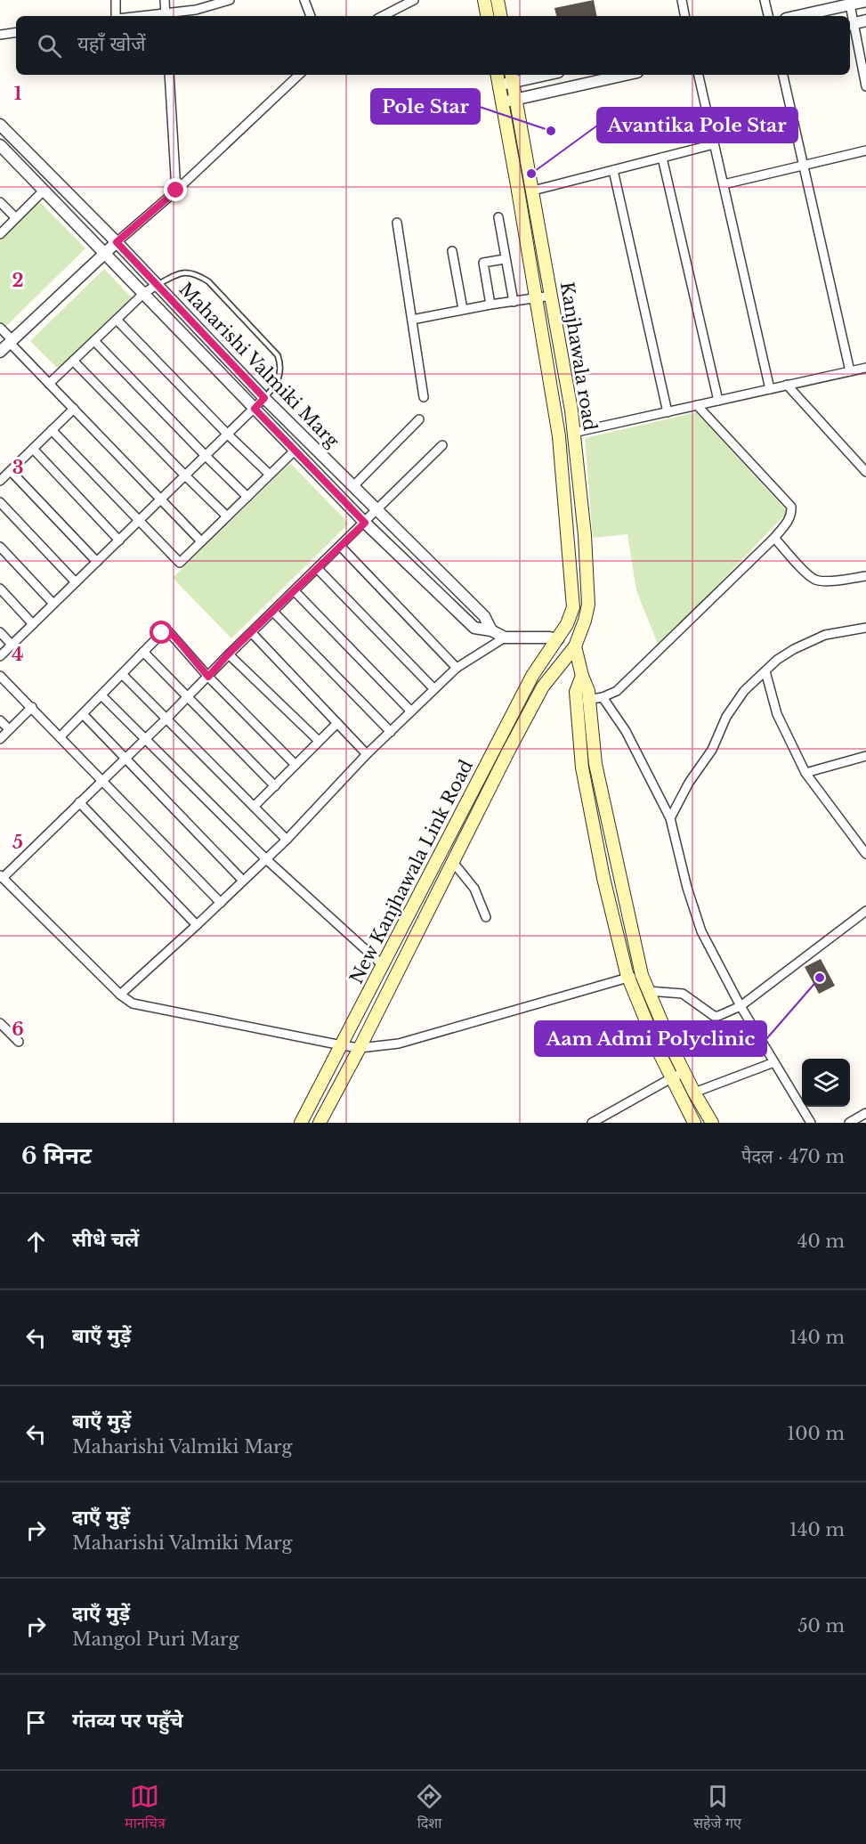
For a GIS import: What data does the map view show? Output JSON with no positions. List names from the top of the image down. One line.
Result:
{"streets":{"main road":["Kanjhawala road","New Kanjhawala Link Road"],"street":["Maharishi Valmiki Marg"]},"crossings":[["Kanjhawala road","Maharishi Valmiki Marg"],["Kanjhawala road","New Kanjhawala Link Road"],["Maharishi Valmiki Marg","New Kanjhawala Link Road"]],"places":["Pole Star","Avantika Pole Star","Aam Admi Polyclinic"],"page":{"search":"यहाँ खोजें","heading":["6 मिनट","पैदल · 470 m"],"list":[["सीधे चलें","40 m"],["बाएँ मुड़ें","140 m"],["बाएँ मुड़ें","Maharishi Valmiki Marg","100 m"],["दाएँ मुड़ें","Maharishi Valmiki Marg","140 m"],["दाएँ मुड़ें","Mangol Puri Marg","50 m"],"गंतव्य पर पहुँचे"],"nav":["मानचित्र","दिशा","सहेजे गए"]},"grid":{"rows":["1","2","3","4","5","6"]}}
